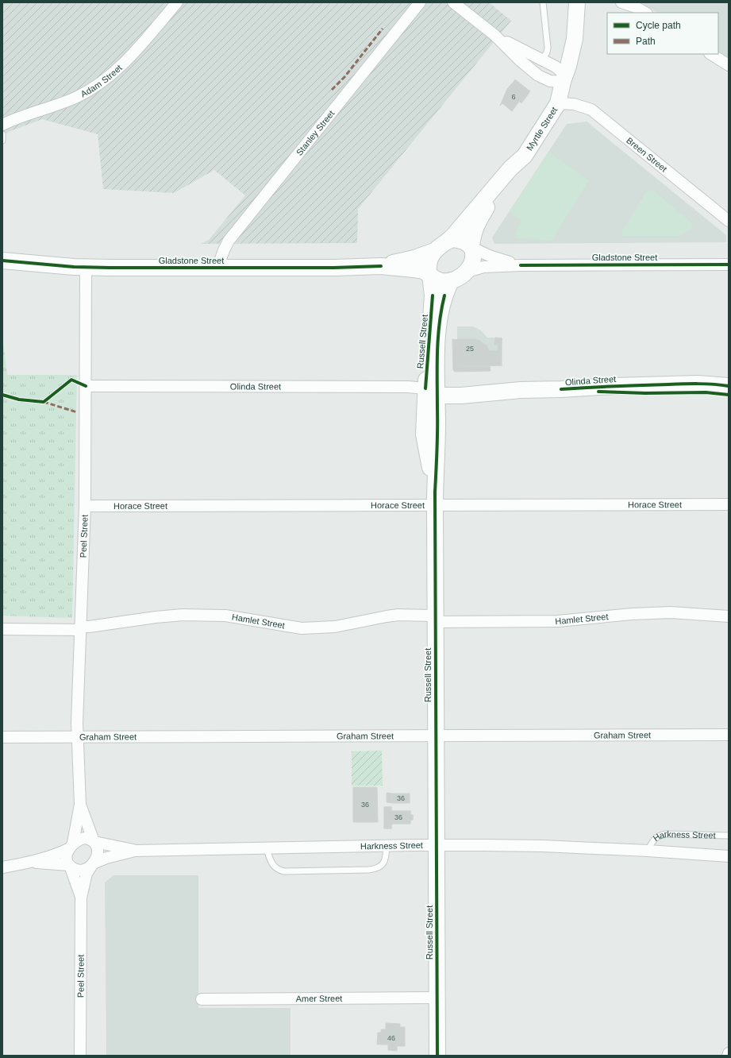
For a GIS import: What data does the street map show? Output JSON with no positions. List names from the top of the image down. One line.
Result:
{"streets":{"main road":["Myrtle Street","Gladstone Street","Russell Street","Olinda Street"],"street":["Adam Street","Stanley Street","Breen Street","Horace Street","Peel Street","Hamlet Street","Graham Street","Harkness Street","Amer Street"]},"crossings":[["Myrtle Street","Breen Street"],["Myrtle Street","Gladstone Street"],["Myrtle Street","Russell Street"],["Stanley Street","Gladstone Street"],["Gladstone Street","Russell Street"],["Gladstone Street","Peel Street"],["Russell Street","Olinda Street"],["Russell Street","Horace Street"],["Russell Street","Hamlet Street"],["Russell Street","Graham Street"],["Russell Street","Harkness Street"],["Russell Street","Amer Street"],["Olinda Street","Peel Street"],["Horace Street","Peel Street"],["Peel Street","Hamlet Street"],["Peel Street","Graham Street"],["Peel Street","Harkness Street"]],"house_numbers":["6","25","36","36","36","46"],"legend":["Cycle path","Path"]}
